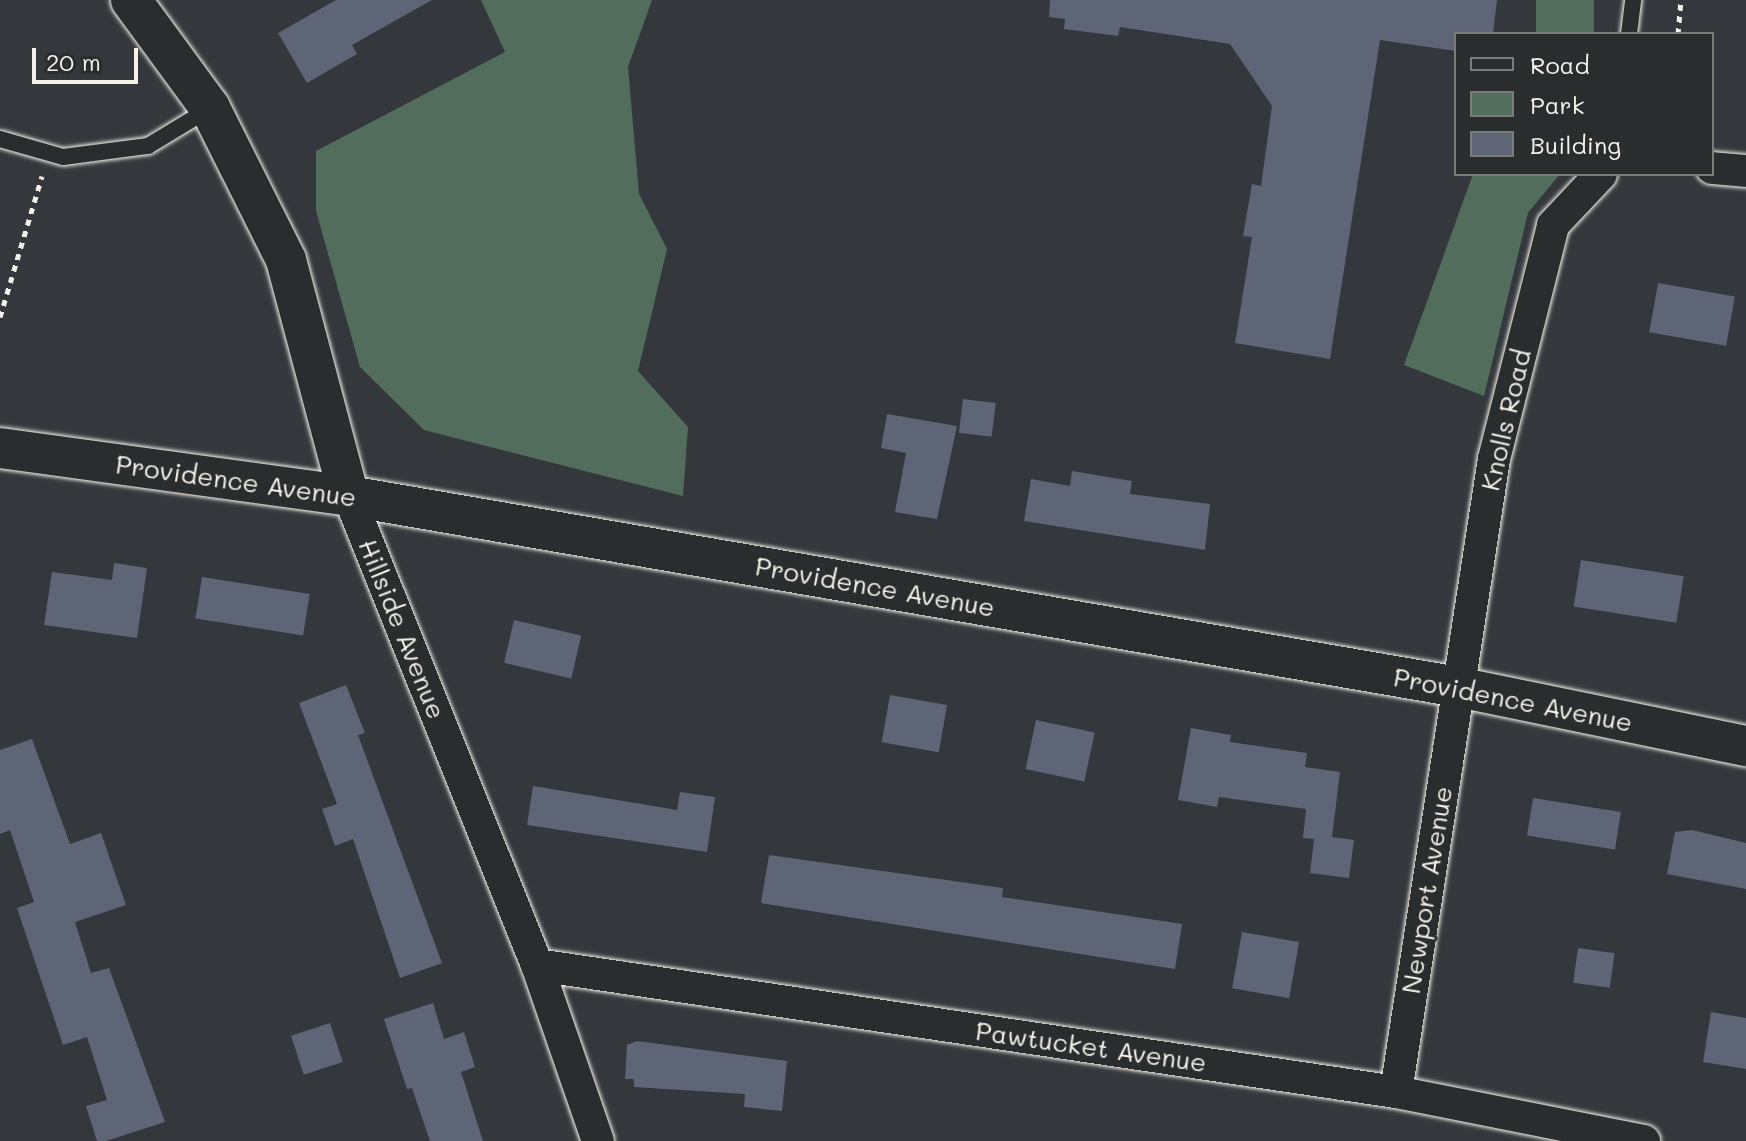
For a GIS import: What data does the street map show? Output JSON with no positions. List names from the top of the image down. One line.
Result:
{"streets":{"street":["Knolls Road","Providence Avenue","Hillside Avenue","Newport Avenue","Pawtucket Avenue"]},"crossings":[["Knolls Road","Providence Avenue"],["Knolls Road","Newport Avenue"],["Providence Avenue","Hillside Avenue"],["Providence Avenue","Newport Avenue"],["Hillside Avenue","Pawtucket Avenue"],["Newport Avenue","Pawtucket Avenue"]],"legend":["Road","Park","Building"],"scale_bar":"20 m"}
